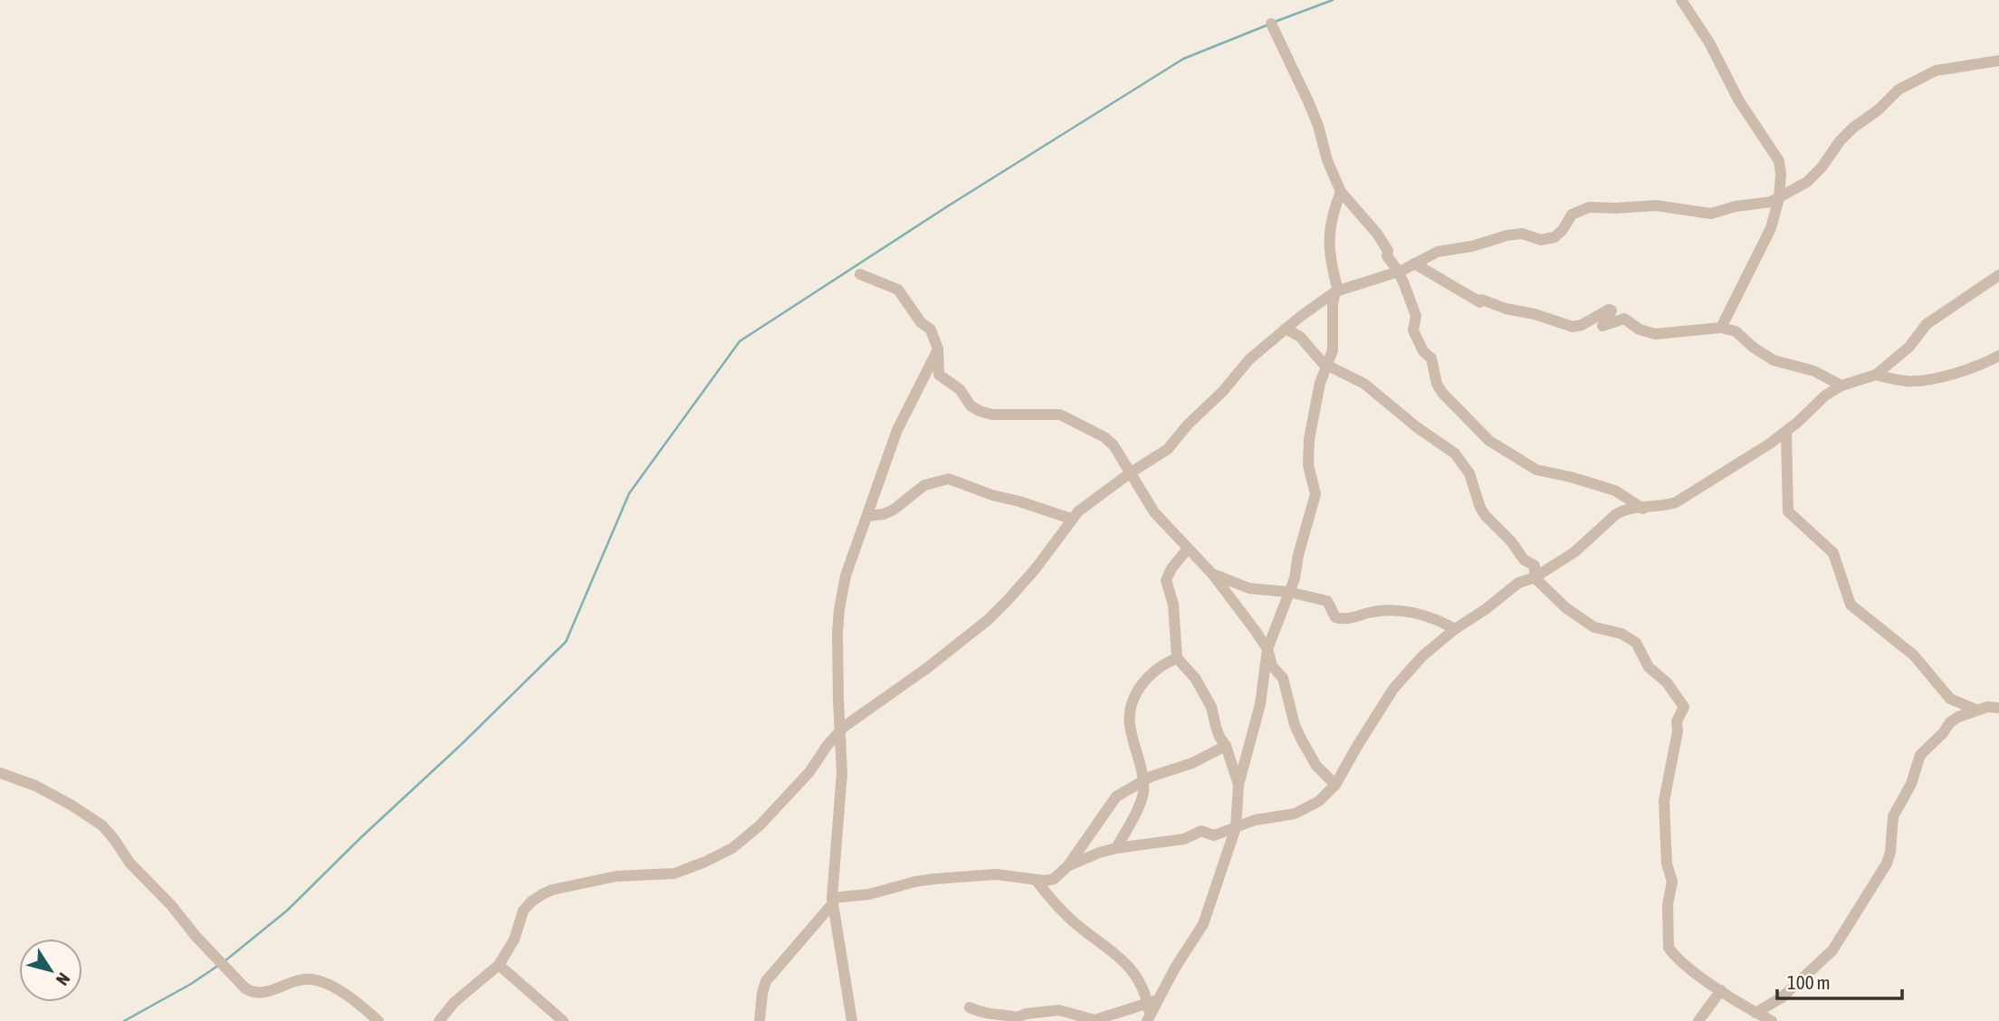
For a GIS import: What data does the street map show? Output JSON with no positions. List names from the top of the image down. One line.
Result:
{"scale_bar":"100 m","north":"bottom right"}
